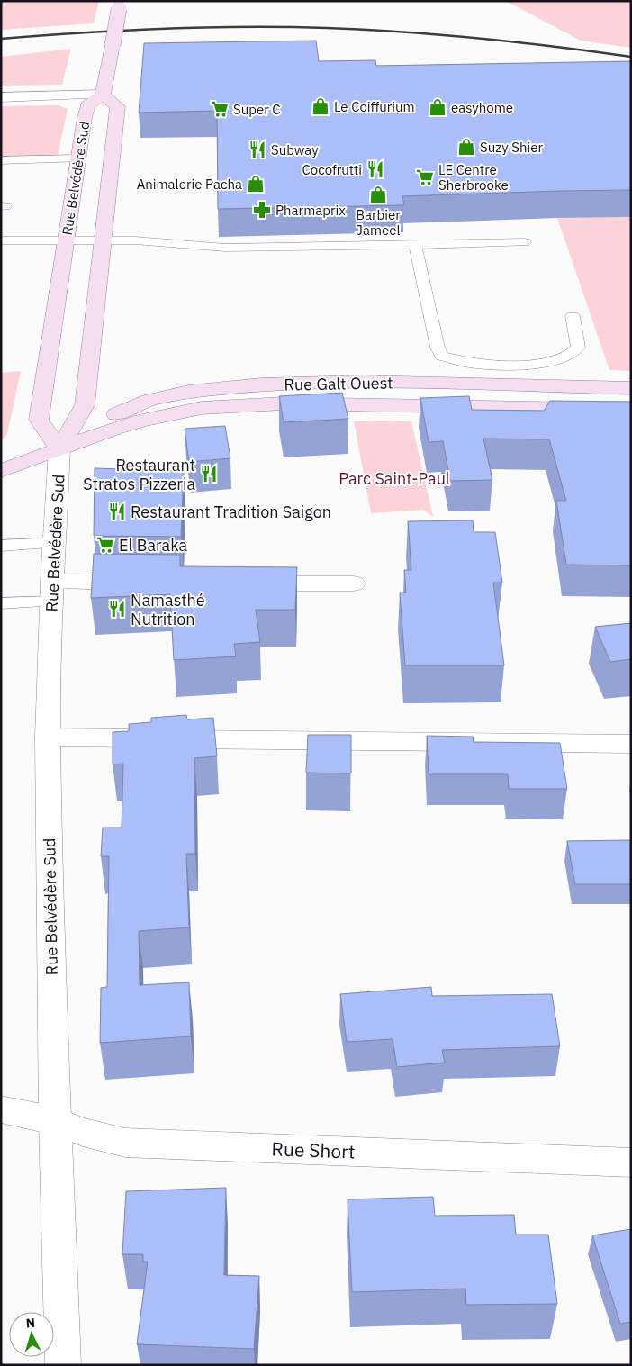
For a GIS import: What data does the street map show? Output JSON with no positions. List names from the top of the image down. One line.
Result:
{"streets":{"main road":["Rue Belvédère Sud","Rue Galt Ouest"],"street":["Rue Short"]},"crossings":[["Rue Belvédère Sud","Rue Galt Ouest"],["Rue Belvédère Sud","Rue Short"]],"parks":["Parc Saint-Paul"],"places":{"shop":["Le Coiffurium","easyhome","Suzy Shier","Animalerie Pacha","Barbier Jameel"],"supermarket":["Super C","LE Centre Sherbrooke","El Baraka"],"restaurant":["Subway","Cocofrutti","Restaurant Stratos Pizzeria","Restaurant Tradition Saigon","Namasthé Nutrition"],"pharmacy":["Pharmaprix"]},"north":"top"}
